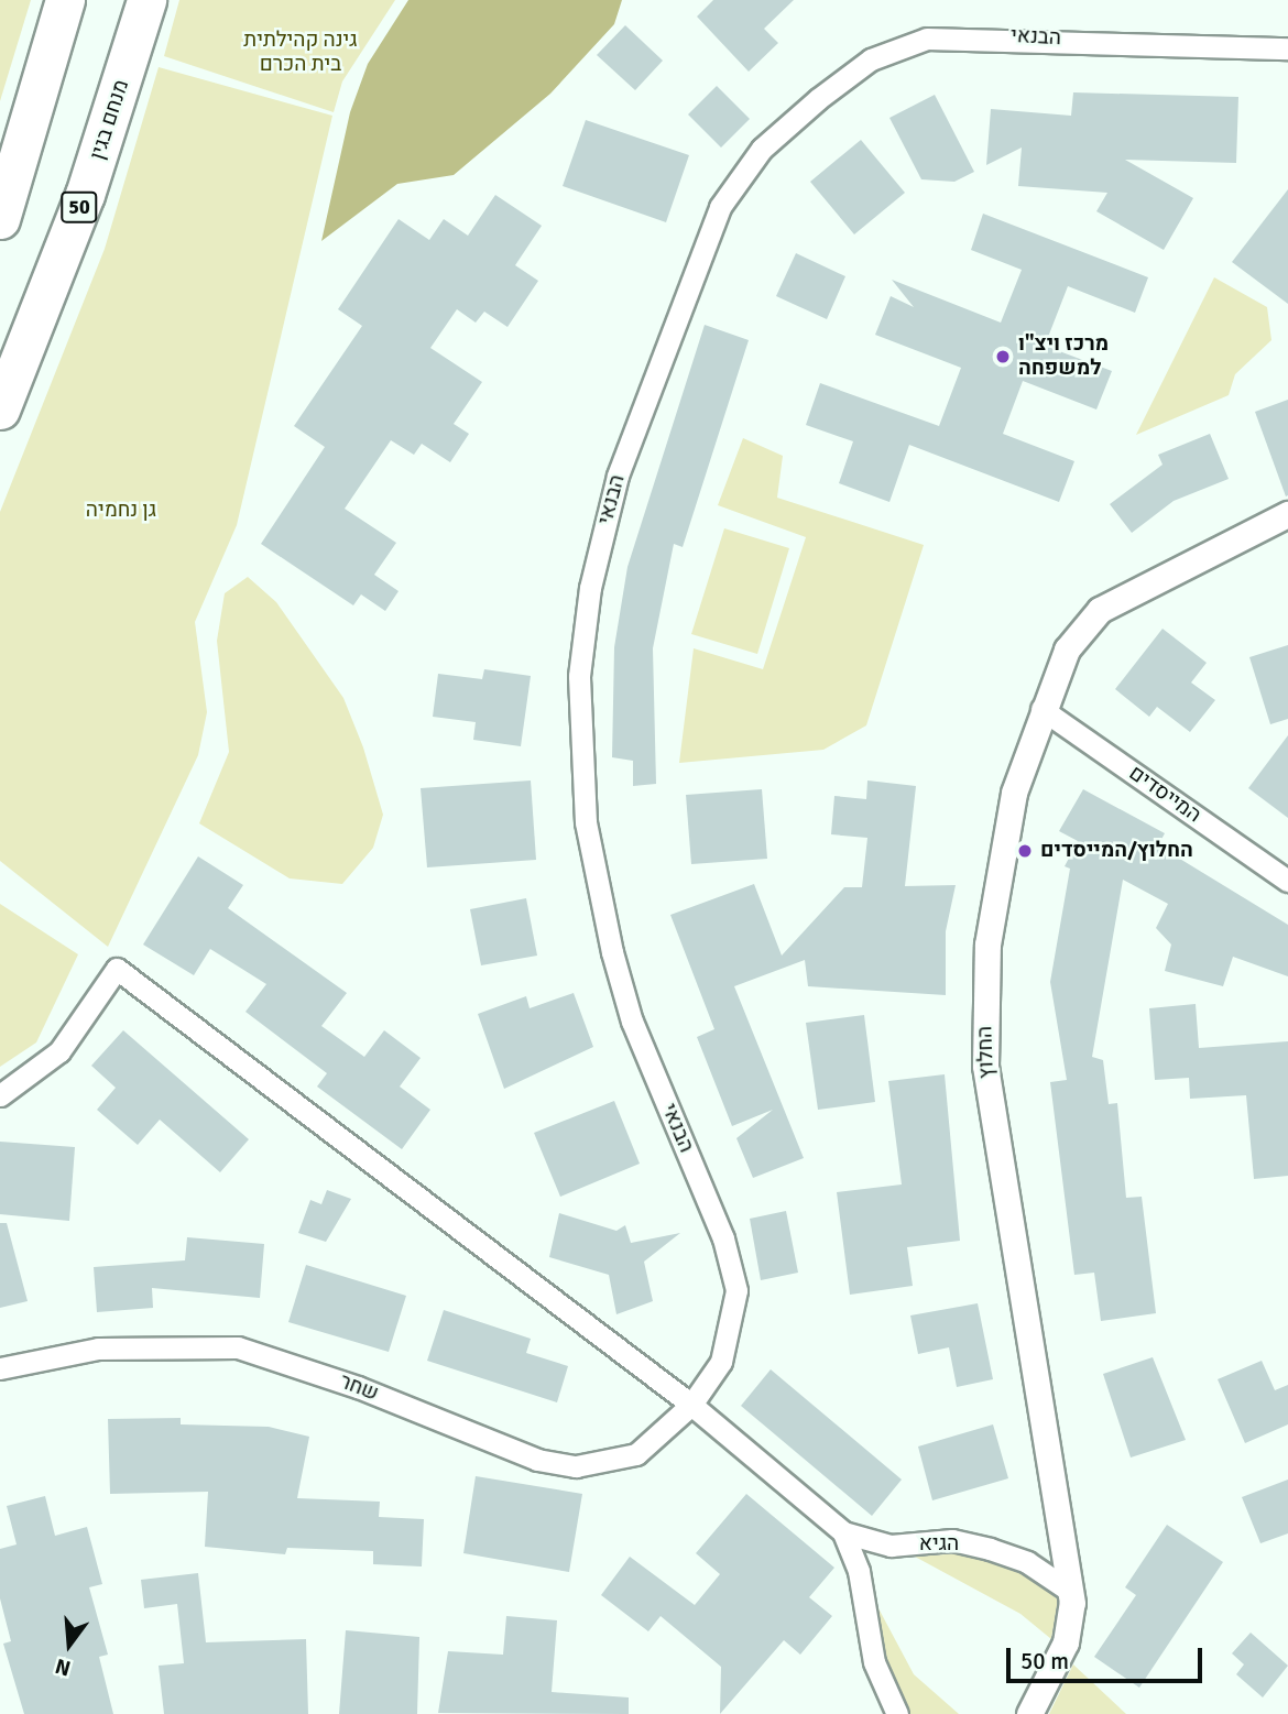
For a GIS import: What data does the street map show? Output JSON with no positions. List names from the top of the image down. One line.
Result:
{"streets":{"highway":["מנחם בגין","50"],"street":["הבנאי","המייסדים","החלוץ","שחר","הגיא"]},"crossings":[["הבנאי","שחר"],["הבנאי","הגיא"],["המייסדים","החלוץ"],["החלוץ","הגיא"],["שחר","הגיא"]],"parks":["גינה קהילתית בית הכרם","גן נחמיה"],"places":["מרכז ויצ\"ו למשפחה","החלוץ/המייסדים"],"scale_bar":"50 m","north":"bottom"}
